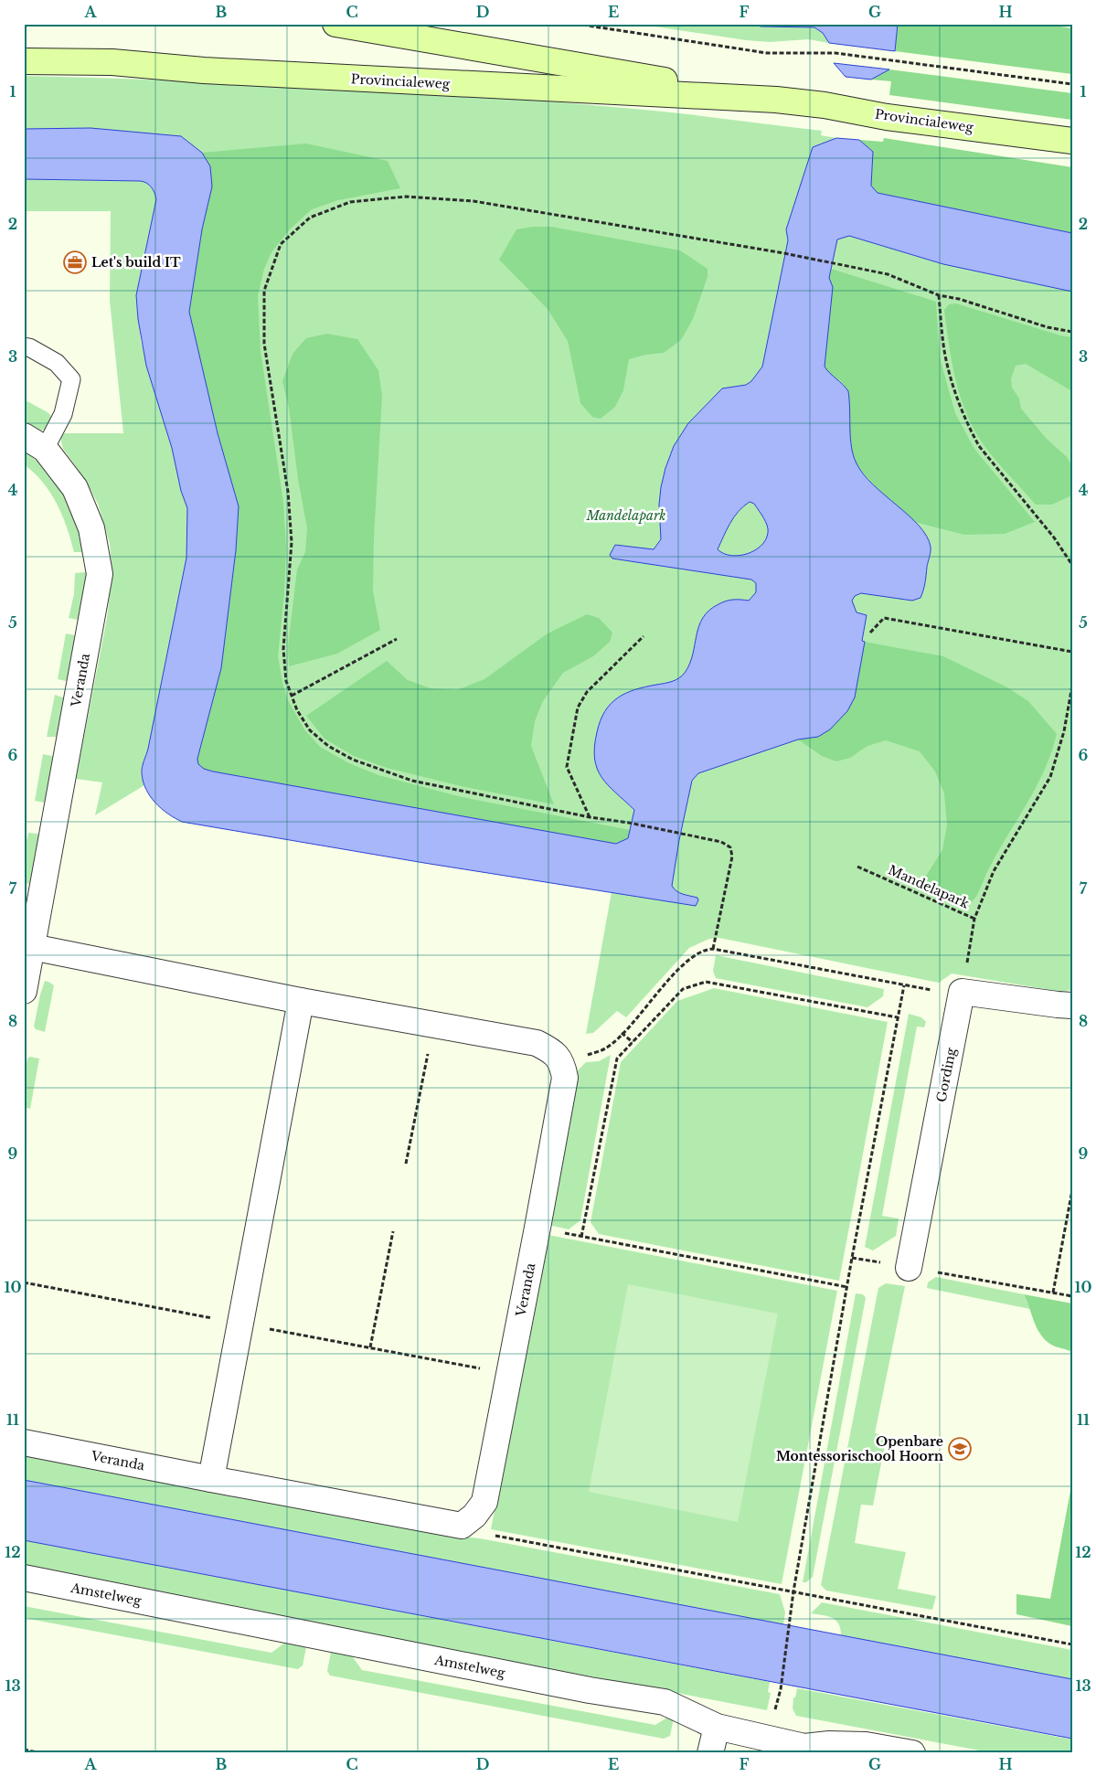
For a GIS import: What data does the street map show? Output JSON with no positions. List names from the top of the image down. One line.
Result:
{"streets":{"main road":["Provincialeweg"],"street":["Veranda","Gording","Amstelweg"],"path":["Mandelapark"]},"crossings":[["Mandelapark","Gording"]],"parks":["Mandelapark"],"places":{"office":["Let's build IT"],"school or university":["Openbare Montessorischool Hoorn"]},"grid":{"columns":["A","B","C","D","E","F","G","H"],"rows":["1","2","3","4","5","6","7","8","9","10","11","12","13"]}}
